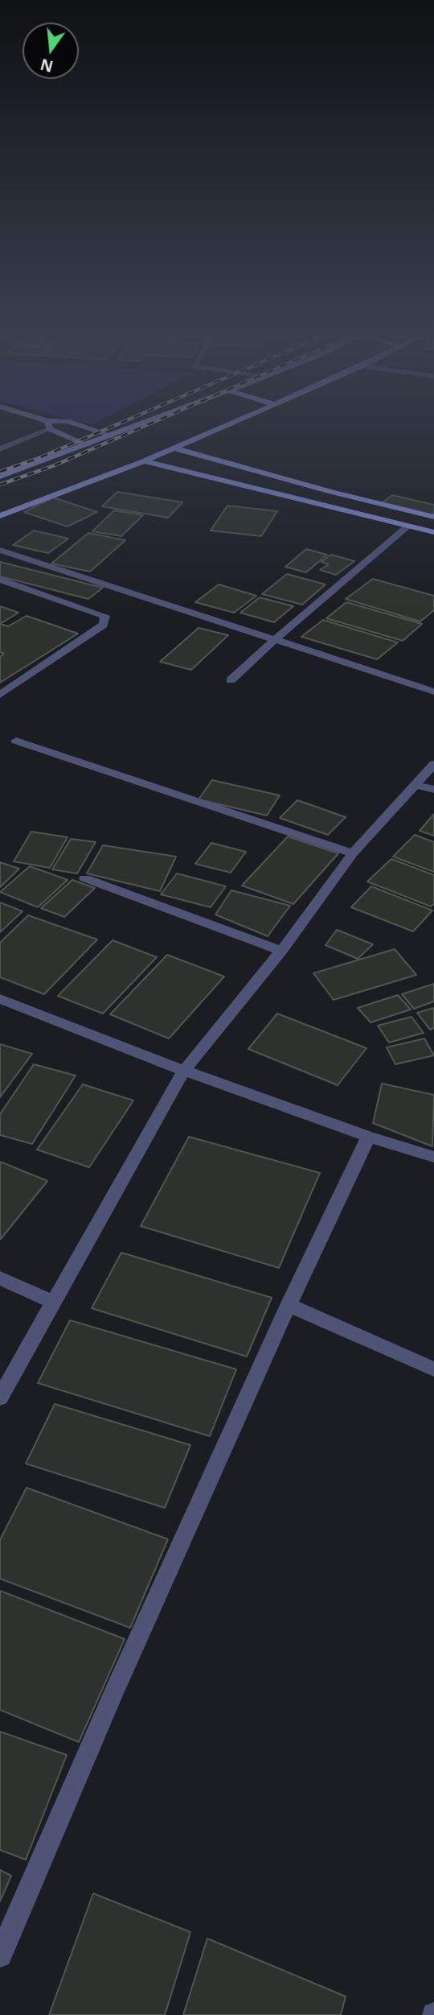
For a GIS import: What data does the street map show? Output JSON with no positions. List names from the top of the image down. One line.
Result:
{"north":"bottom"}
